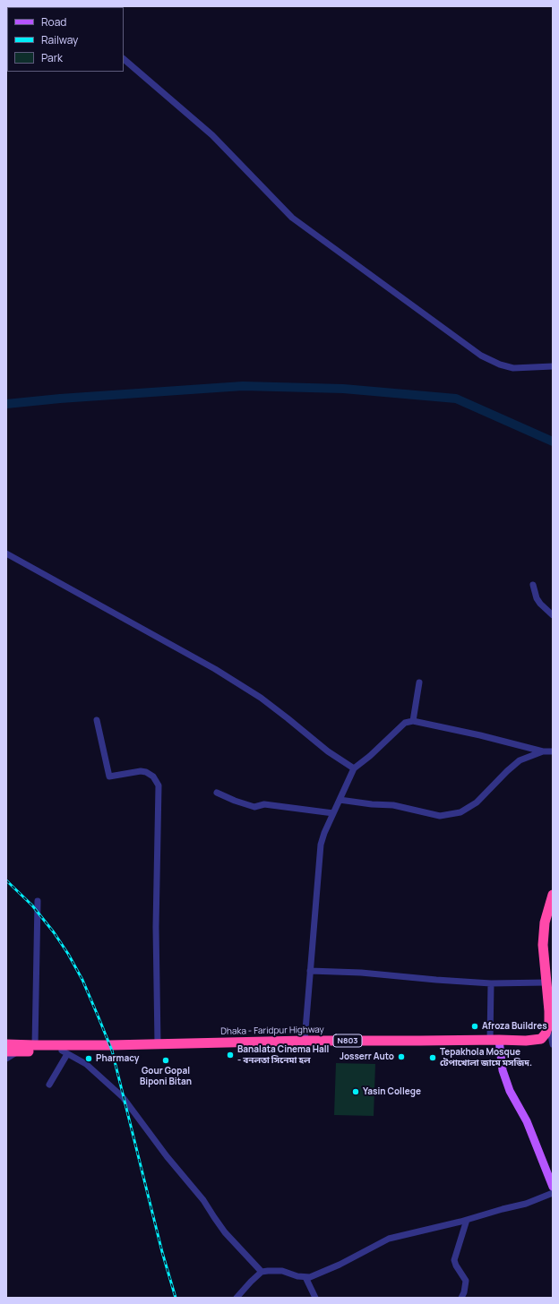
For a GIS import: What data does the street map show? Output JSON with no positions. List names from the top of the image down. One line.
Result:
{"streets":{"highway":["Dhaka - Faridpur Highway","N803"]},"places":["Afroza Buildres","Banalata Cinema Hall - বনলতা সিনেমা হল","Josserr Auto","Tepakhola Mosque টেপাখোলা জামে মসজিদ.","Pharmacy","Gour Gopal Biponi Bitan","Yasin College"],"legend":["Road","Railway","Park"]}
